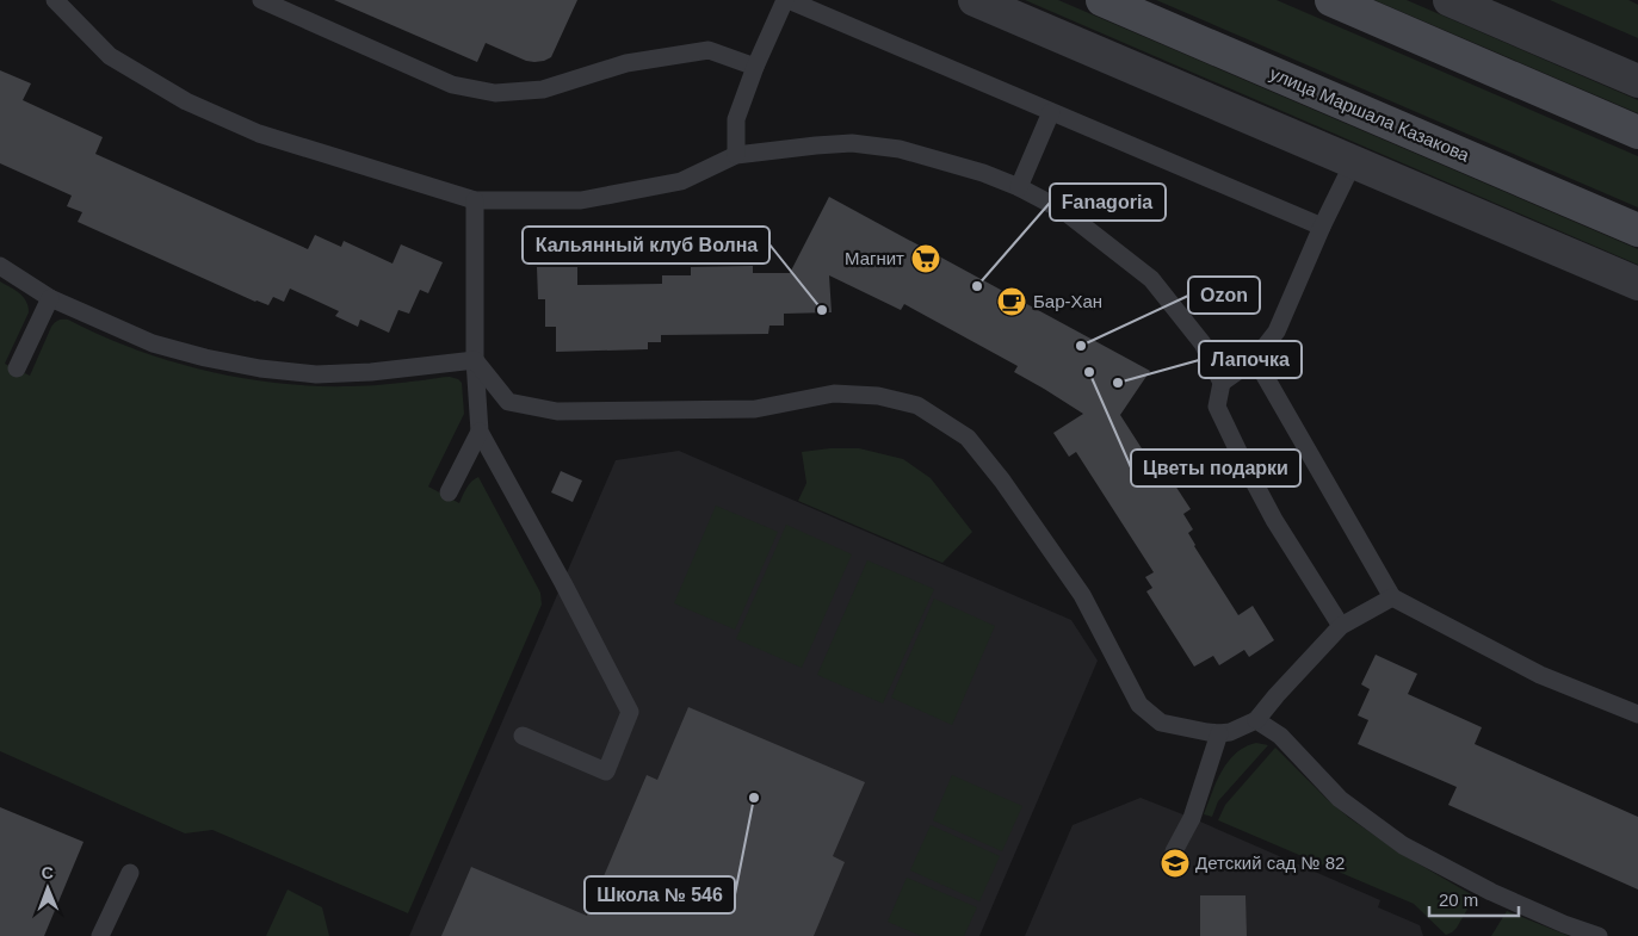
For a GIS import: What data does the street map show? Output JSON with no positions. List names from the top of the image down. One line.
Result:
{"streets":{"main road":["улица Маршала Казакова"]},"places":{"supermarket":["Магнит"],"other":["Fanagoria","Кальянный клуб Волна","Ozon","Цветы подарки","Лапочка","Школа № 546"],"cafe":["Бар-Хан"],"school or university":["Детский сад № 82"]},"scale_bar":"20 m","north":"top"}
